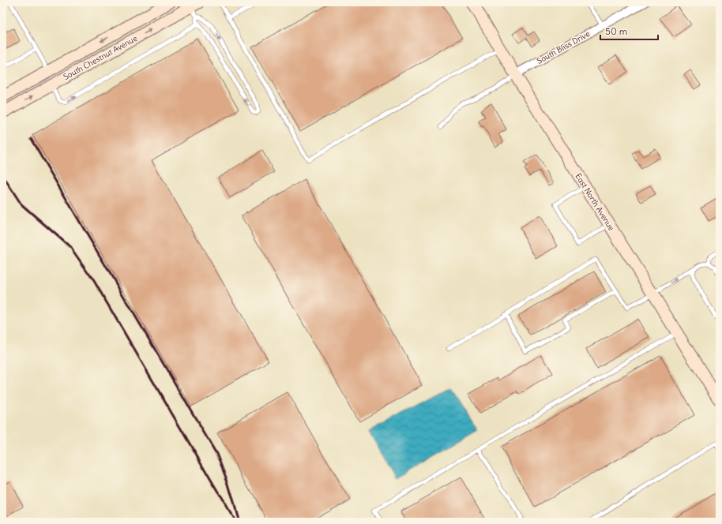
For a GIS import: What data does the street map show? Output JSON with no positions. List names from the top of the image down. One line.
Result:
{"streets":{"street":["South Bliss Drive","South Chestnut Avenue","East North Avenue"]},"crossings":[["South Bliss Drive","East North Avenue"]],"scale_bar":"50 m"}
